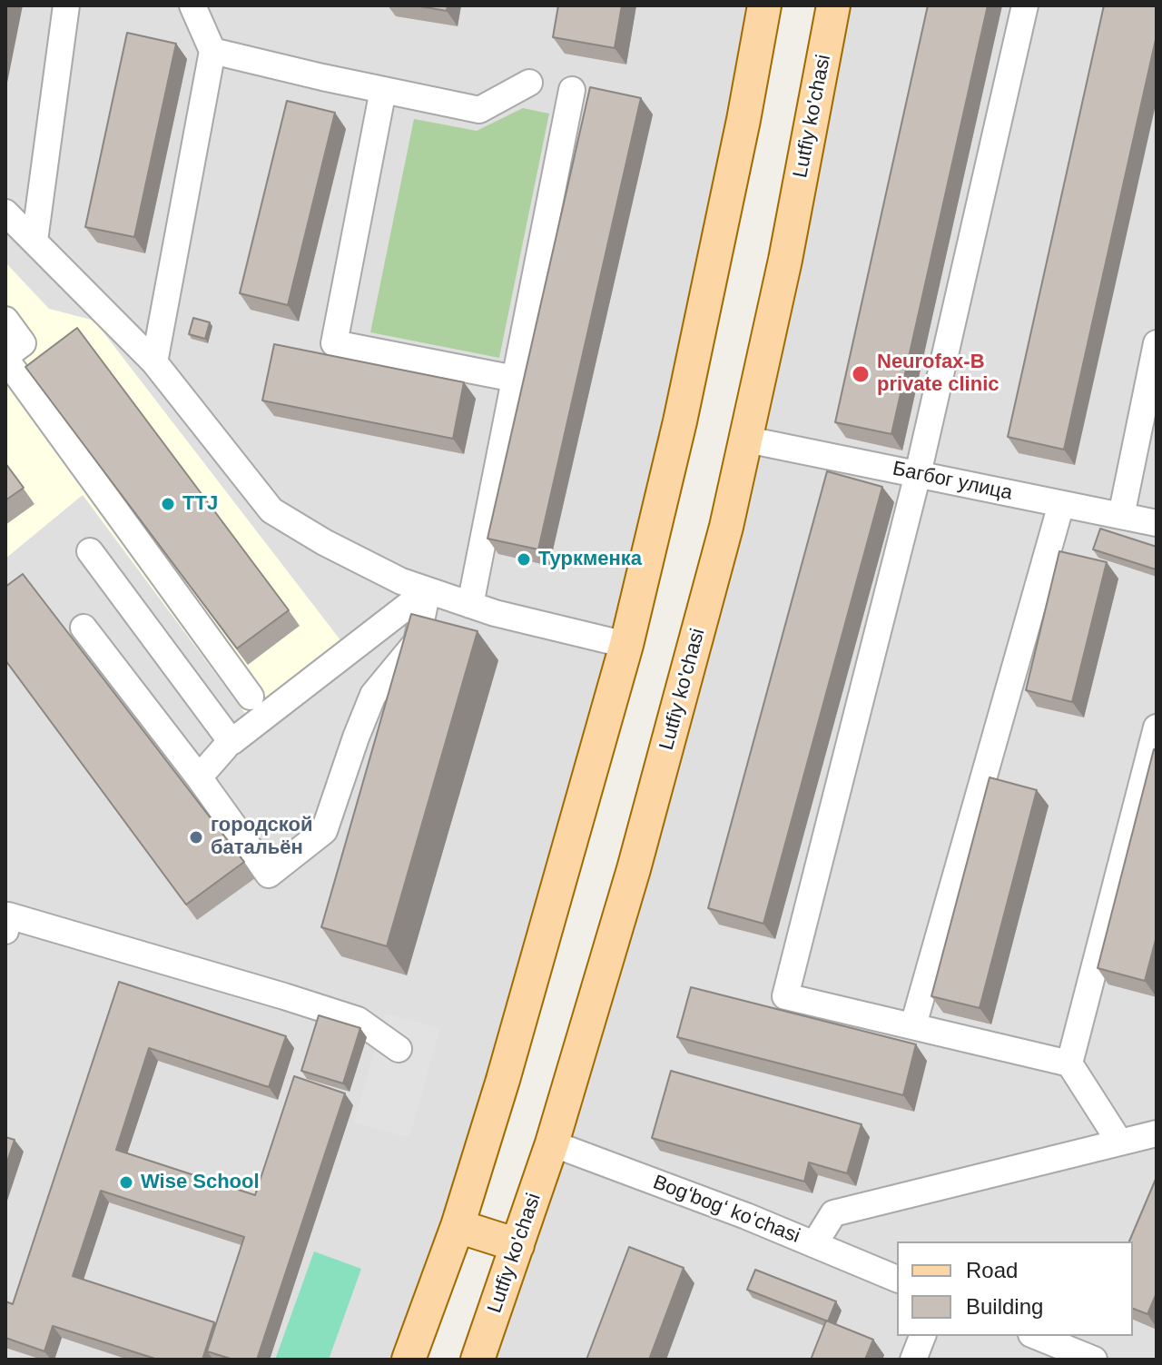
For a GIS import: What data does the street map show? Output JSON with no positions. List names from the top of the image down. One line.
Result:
{"streets":{"main road":["Lutfiy ko'chasi"],"street":["Багбог улица","Bogʻbogʻ koʻchasi"]},"crossings":[["Lutfiy ko'chasi","Багбог улица"],["Lutfiy ko'chasi","Bogʻbogʻ koʻchasi"]],"places":["Neurofax-B private clinic","TTJ","Туркменка","городской батальён","Wise School"],"legend":["Road","Building"]}
